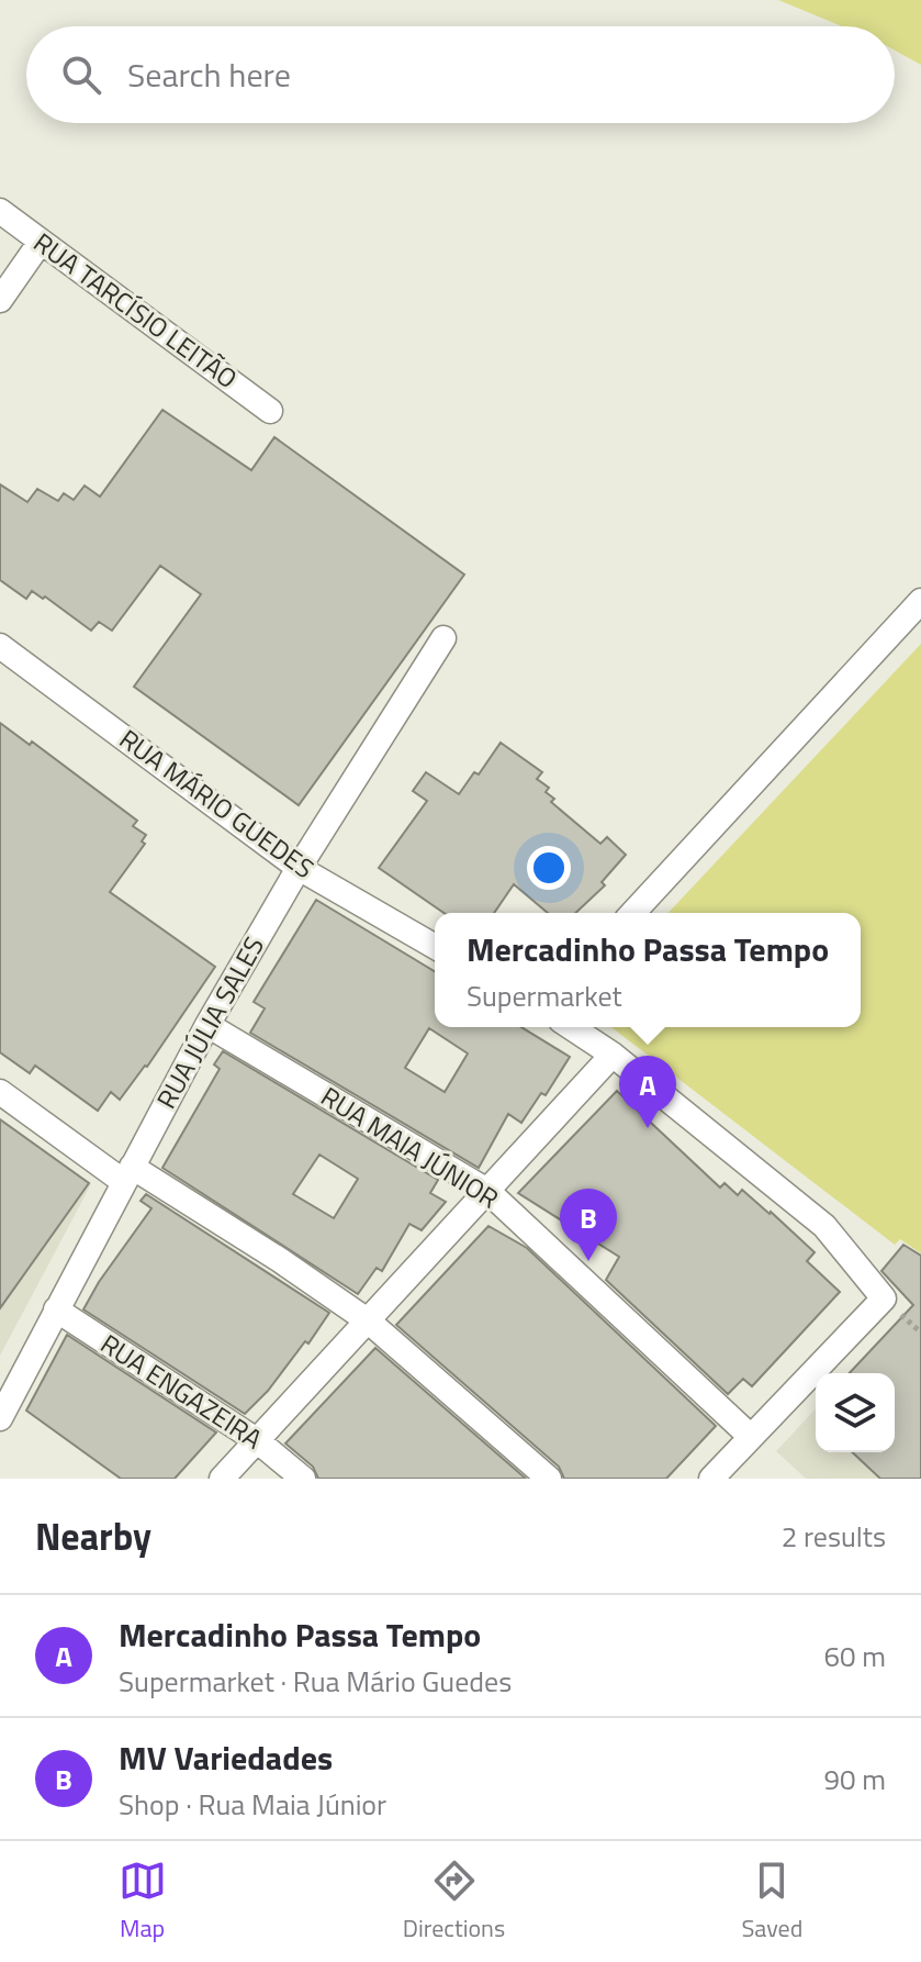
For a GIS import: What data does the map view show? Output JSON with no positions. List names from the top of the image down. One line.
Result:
{"streets":{"street":["RUA TARCÍSIO LEITÃO","RUA MÁRIO GUEDES","RUA JÚLIA SALES","RUA MAIA JÚNIOR","RUA ENGAZEIRA"]},"crossings":[["RUA MÁRIO GUEDES","RUA JÚLIA SALES"],["RUA JÚLIA SALES","RUA MAIA JÚNIOR"],["RUA JÚLIA SALES","RUA ENGAZEIRA"]],"page":{"search":"Search here","popup":["Mercadinho Passa Tempo","Supermarket"],"pins":["A","B"],"heading":["Nearby","2 results"],"list":[{"mark":"A","name":"Mercadinho Passa Tempo","note":"Supermarket · Rua Mário Guedes","value":"60 m"},{"mark":"B","name":"MV Variedades","note":"Shop · Rua Maia Júnior","value":"90 m"}],"nav":["Map","Directions","Saved"]}}
